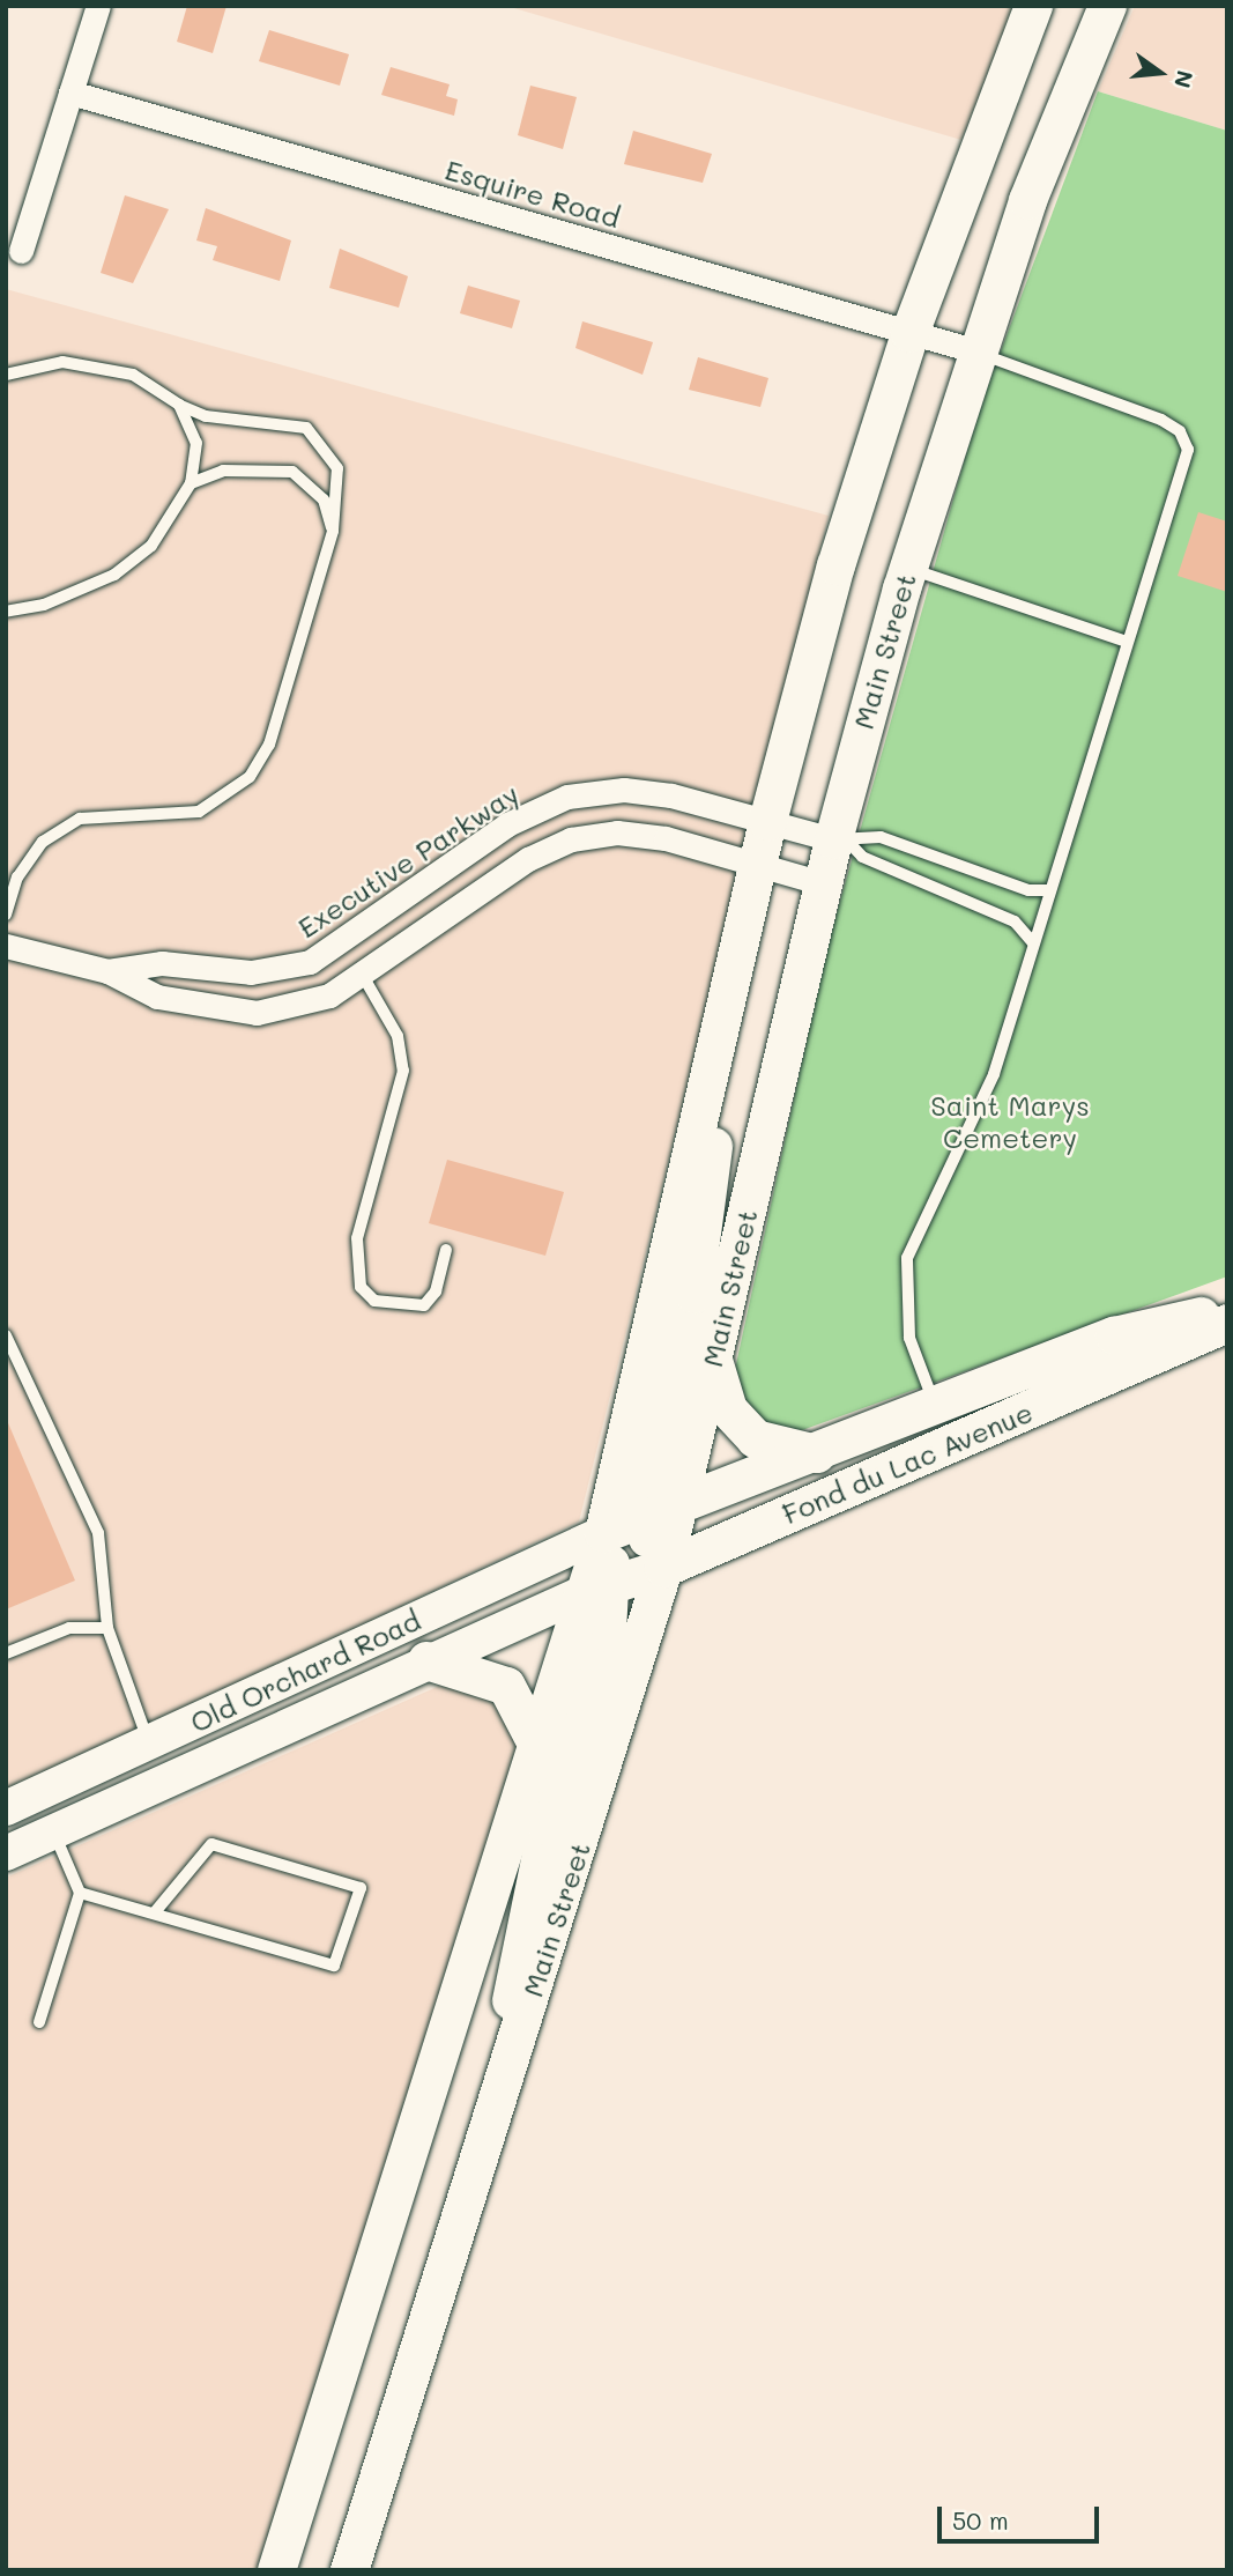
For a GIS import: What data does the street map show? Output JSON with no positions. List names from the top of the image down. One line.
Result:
{"streets":{"main road":["Main Street","Fond du Lac Avenue"],"street":["Esquire Road","Executive Parkway","Old Orchard Road"]},"crossings":[["Esquire Road","Main Street"],["Main Street","Executive Parkway"],["Main Street","Fond du Lac Avenue"],["Fond du Lac Avenue","Old Orchard Road"]],"parks":["Saint Marys Cemetery"],"scale_bar":"50 m","north":"right"}
